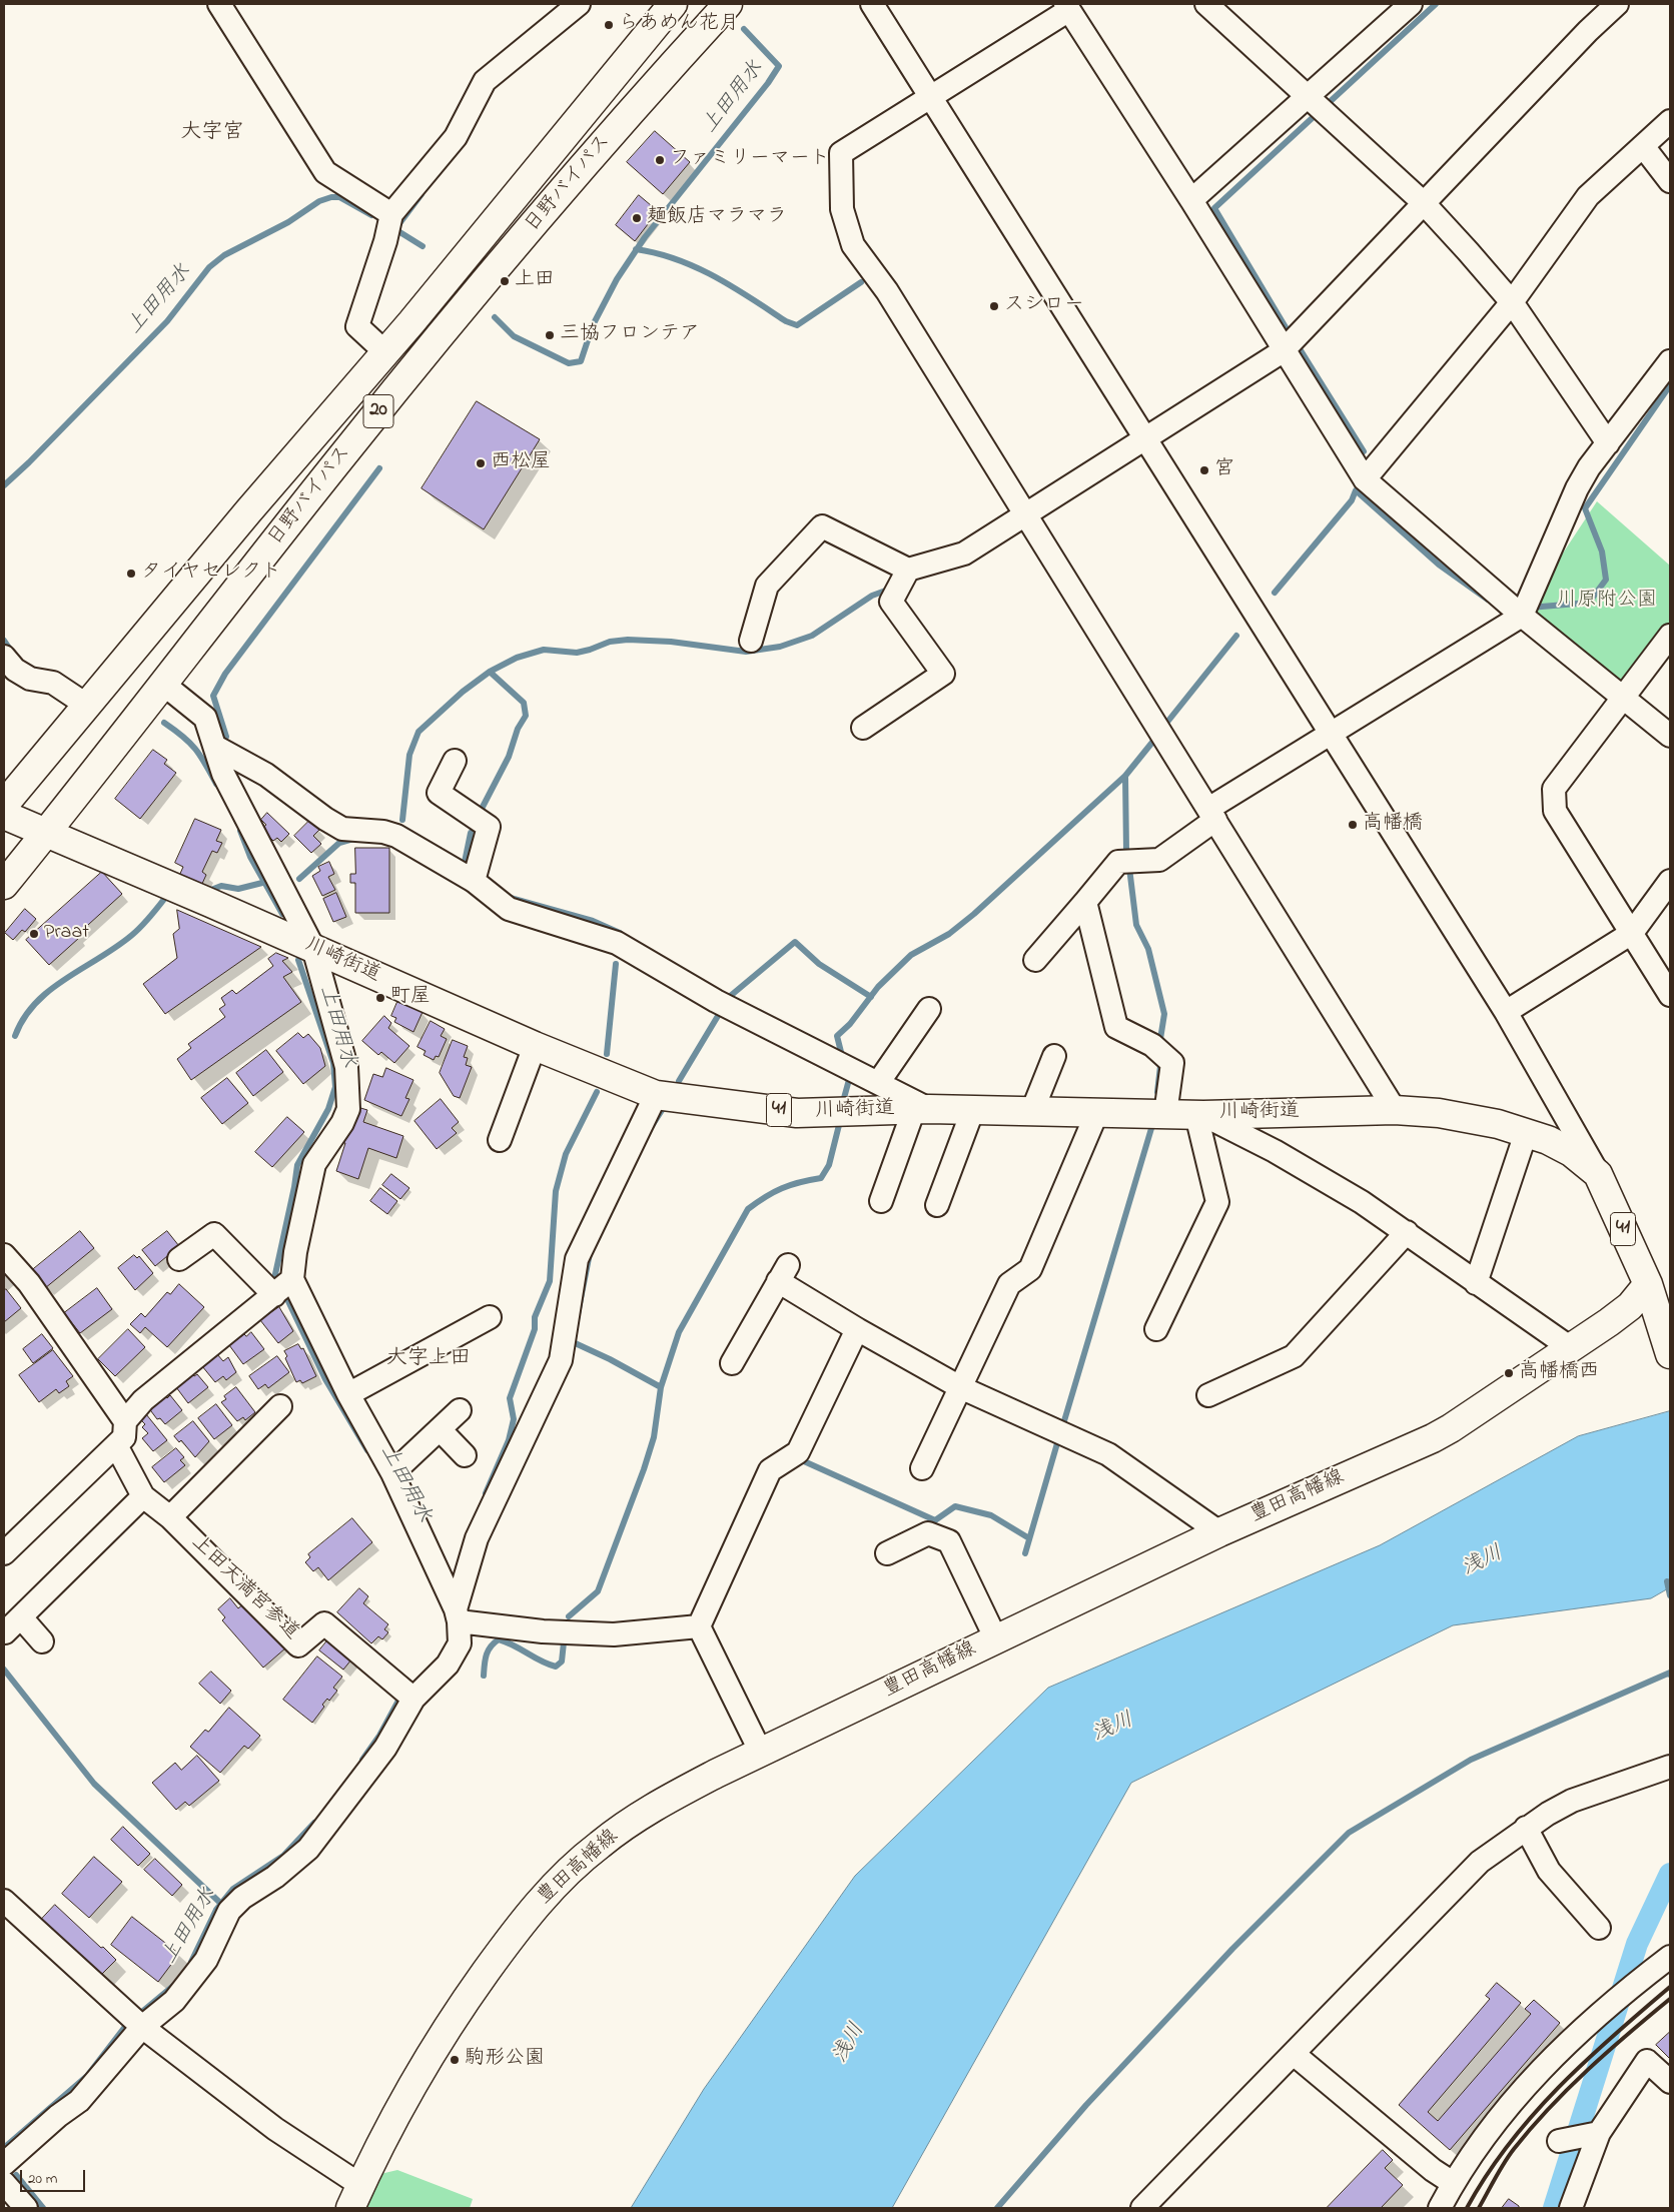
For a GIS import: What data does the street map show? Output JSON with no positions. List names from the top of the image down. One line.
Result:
{"streets":{"main road":["日野バイパス","20","川崎街道","41","豊田高幡線"],"street":["上田天満宮参道"]},"crossings":[["日野バイパス","川崎街道"],["川崎街道","41"],["川崎街道","豊田高幡線"],["41","豊田高幡線"]],"districts":["大字宮","大字上田"],"water":["上田用水","浅川"],"parks":["川原附公園"],"places":["らあめん花月","ファミリーマート","麺飯店マラマラ","上田","スシロー","三協フロンテア","西松屋","宮","タイヤセレクト","高幡橋","Praat","町屋","高幡橋西","駒形公園"],"scale_bar":"20 m"}
